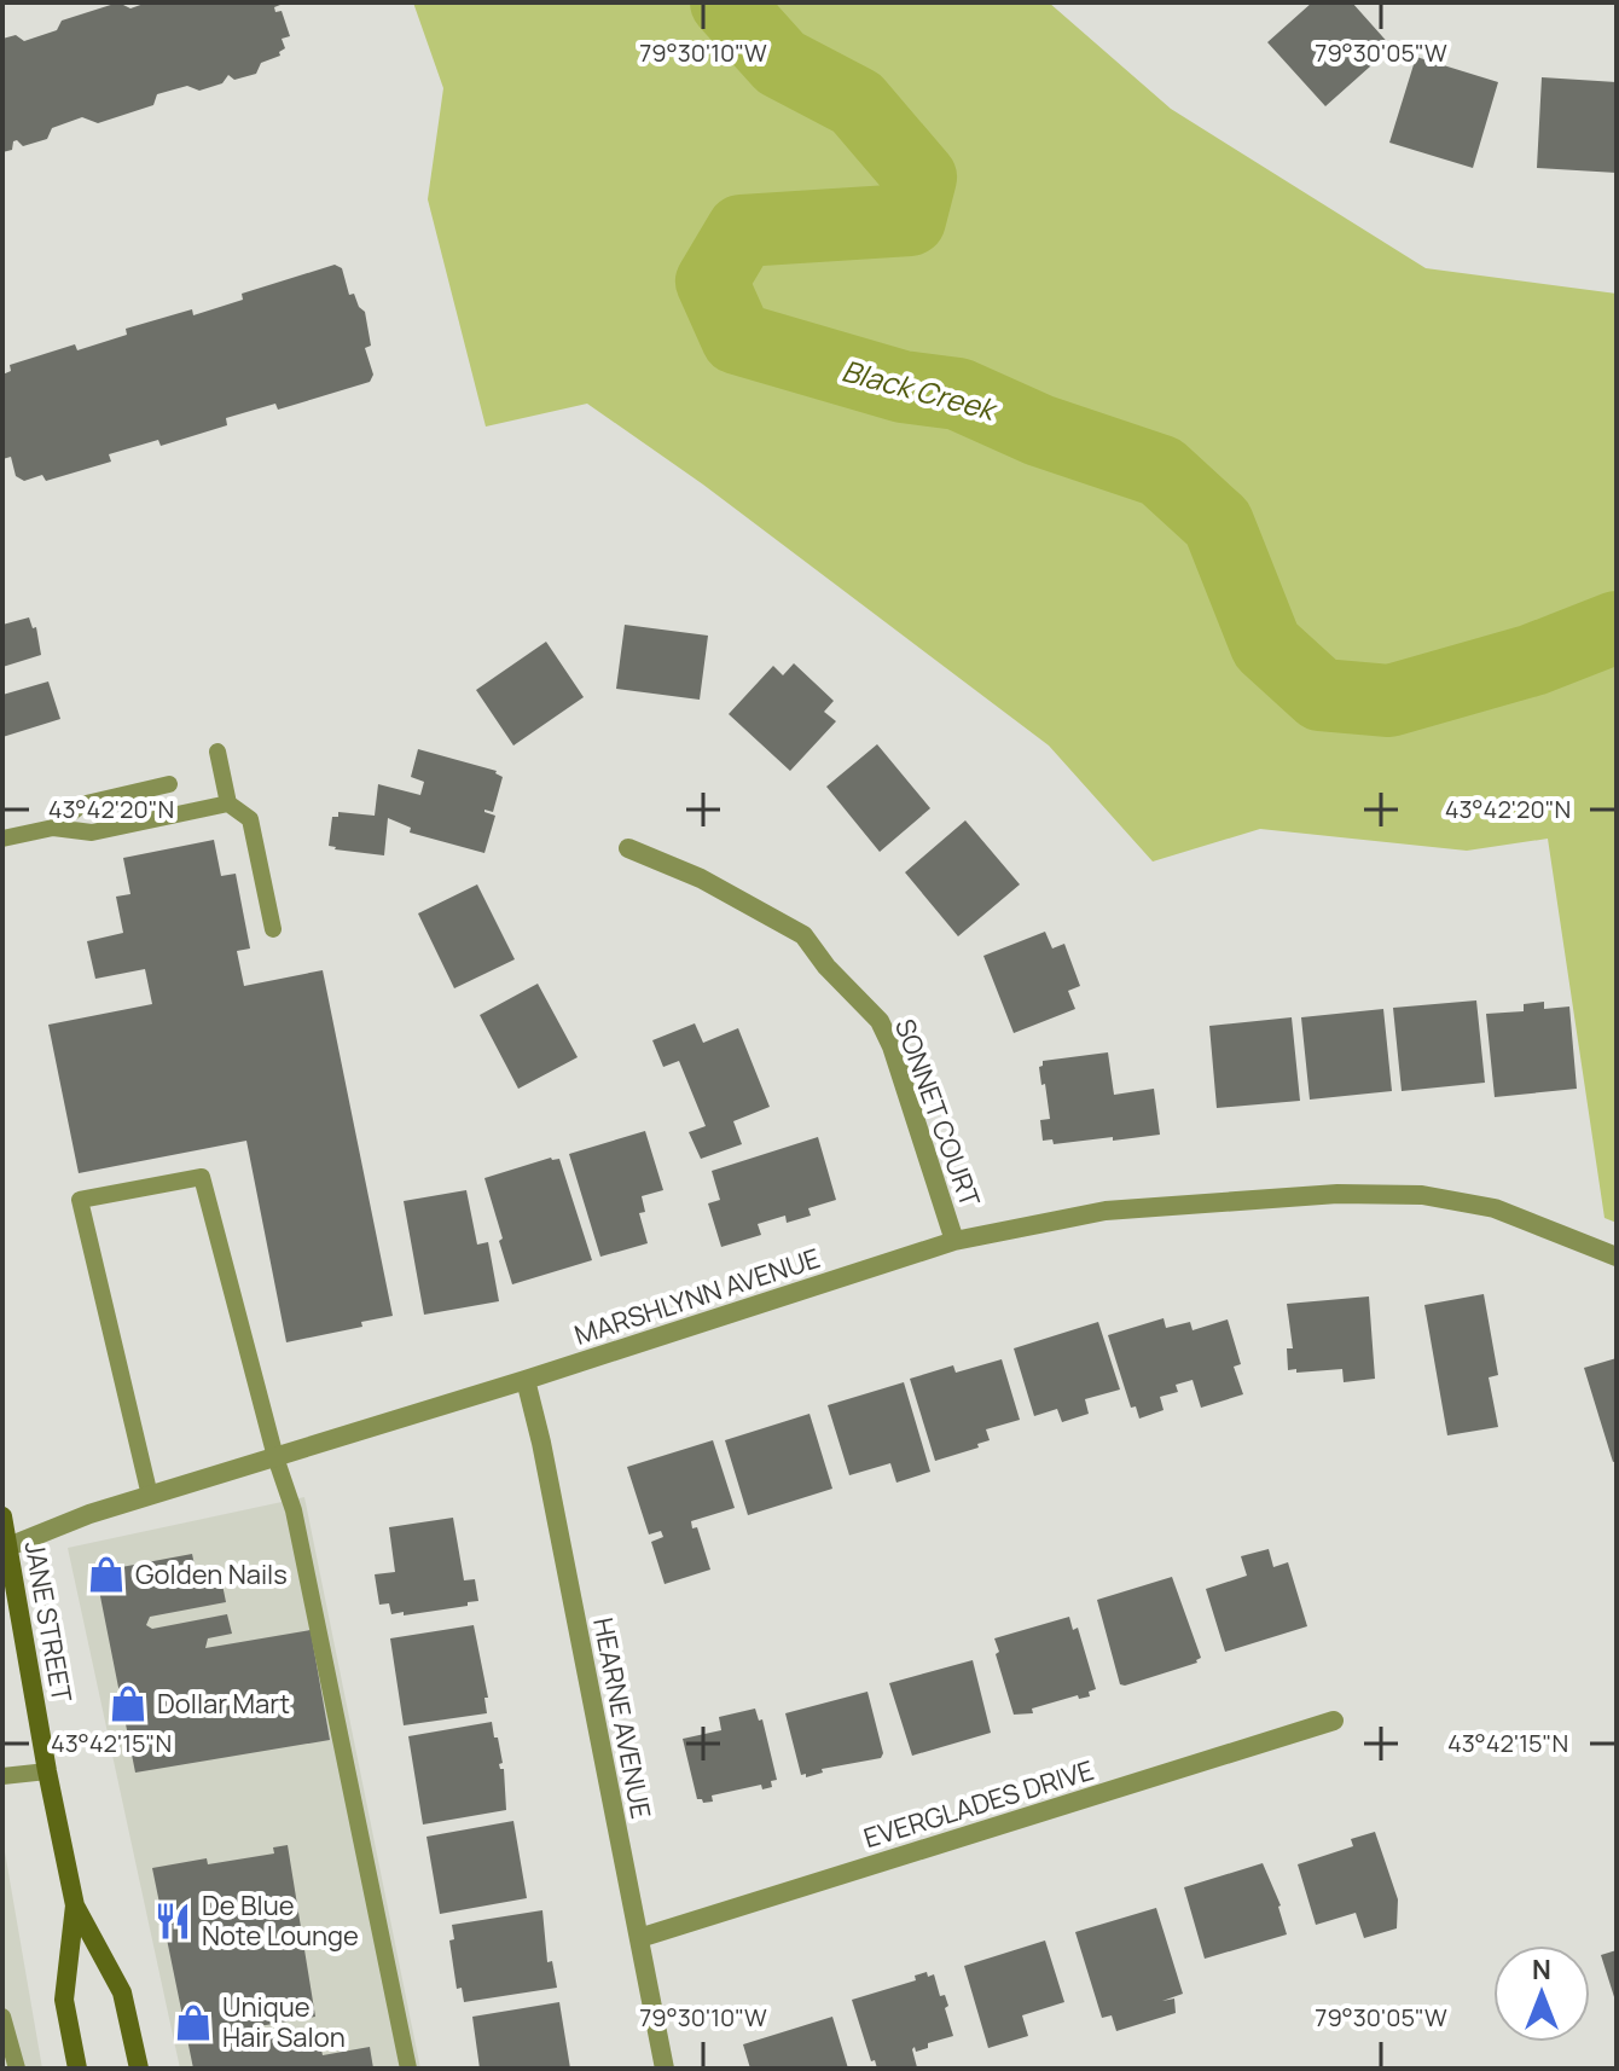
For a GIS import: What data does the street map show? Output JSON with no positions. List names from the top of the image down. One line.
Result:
{"streets":{"main road":["JANE STREET"],"street":["SONNET COURT","MARSHLYNN AVENUE","HEARNE AVENUE","EVERGLADES DRIVE"]},"crossings":[["SONNET COURT","MARSHLYNN AVENUE"],["MARSHLYNN AVENUE","JANE STREET"],["MARSHLYNN AVENUE","HEARNE AVENUE"],["HEARNE AVENUE","EVERGLADES DRIVE"]],"water":["Black Creek"],"places":{"shop":["Golden Nails","Dollar Mart","Unique Hair Salon"],"restaurant":["De Blue Note Lounge"]},"north":"top","coordinates":["79°30'10\"W","79°30'05\"W","43°42'20\"N","43°42'15\"N"]}
